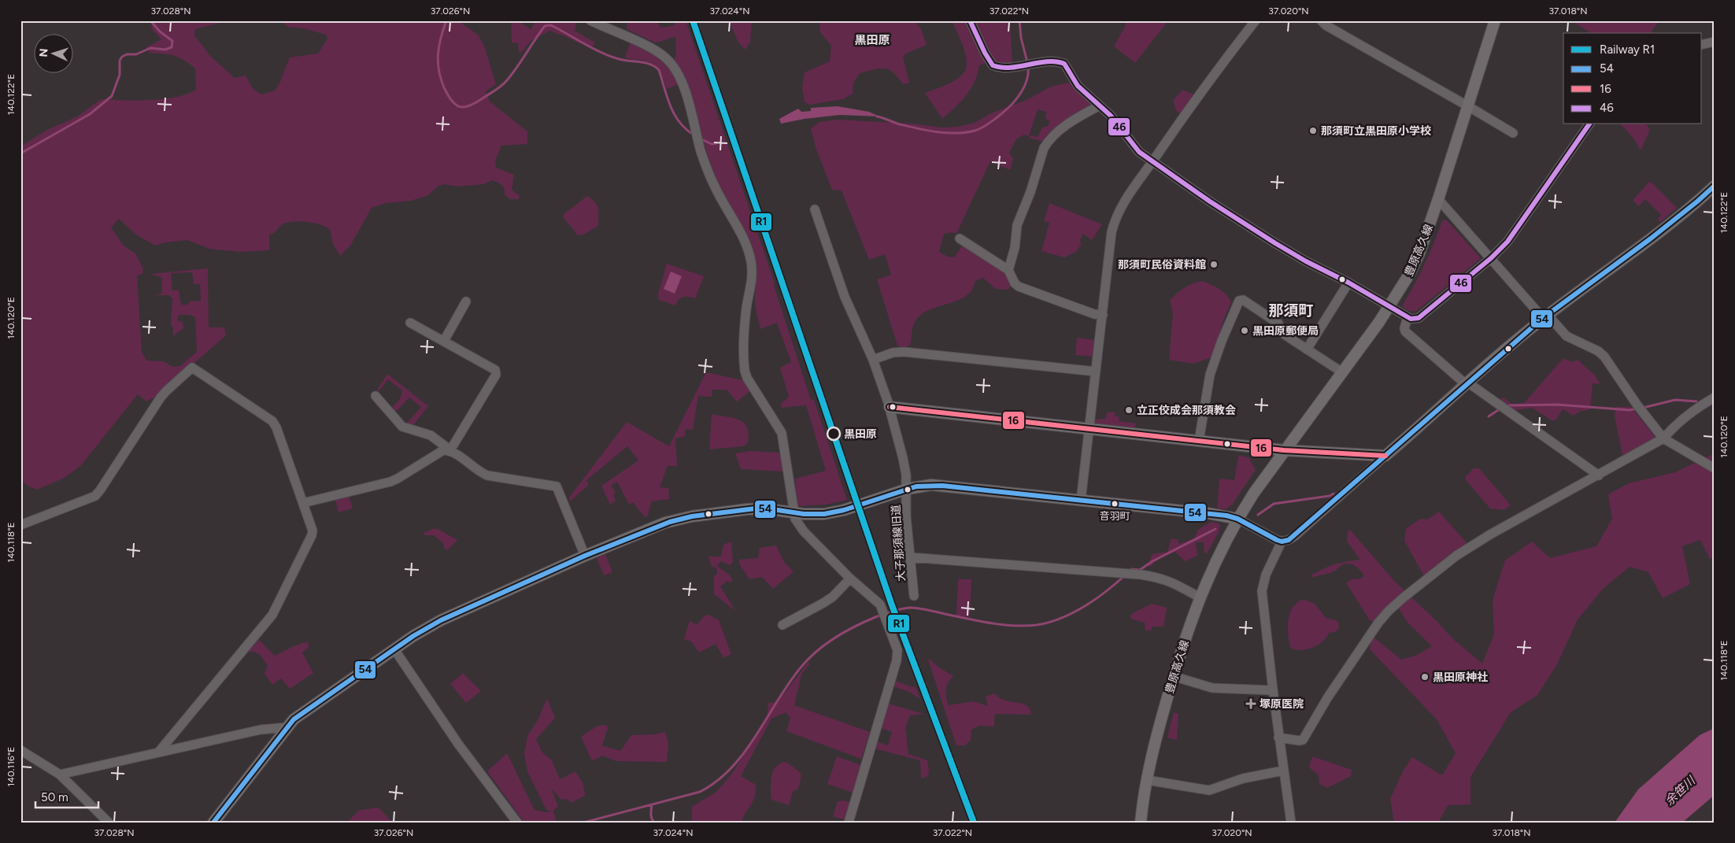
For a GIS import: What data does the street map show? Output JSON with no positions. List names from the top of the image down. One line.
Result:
{"streets":{"main road":["豊原高久線"],"street":["大子那須線旧道"]},"districts":["黒田原","那須町"],"water":["余笹川"],"places":{"other":["那須町立黒田原小学校","那須町民俗資料館","黒田原郵便局","立正佼成会那須教会","黒田原","音羽町","黒田原神社"],"health":["塚原医院"]},"lines":["rail line R1","transit line 46","transit line 54","transit line 16"],"legend":["Railway R1","54","16","46"],"scale_bar":"50 m","north":"left","coordinates":["37.028°N","37.026°N","37.024°N","37.022°N","37.020°N","37.018°N","140.122°E","140.120°E","140.118°E","140.116°E"]}
